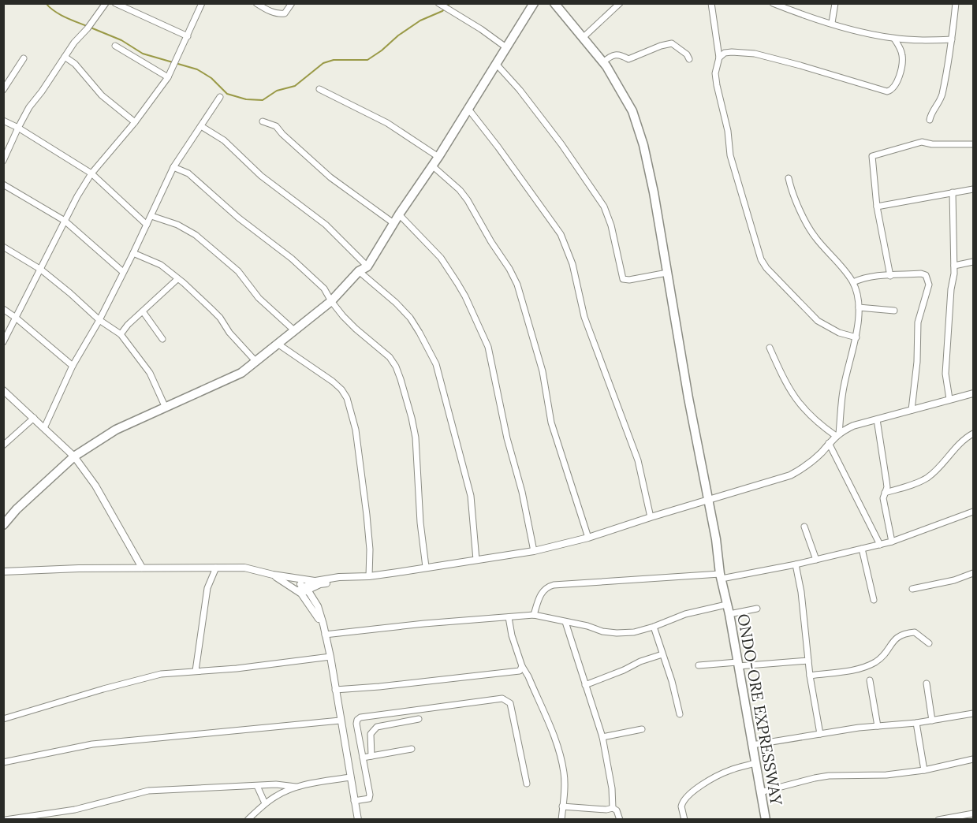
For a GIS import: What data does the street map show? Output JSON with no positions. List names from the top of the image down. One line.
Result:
{"streets":{"main road":["ONDO-ORE EXPRESSWAY"]}}
